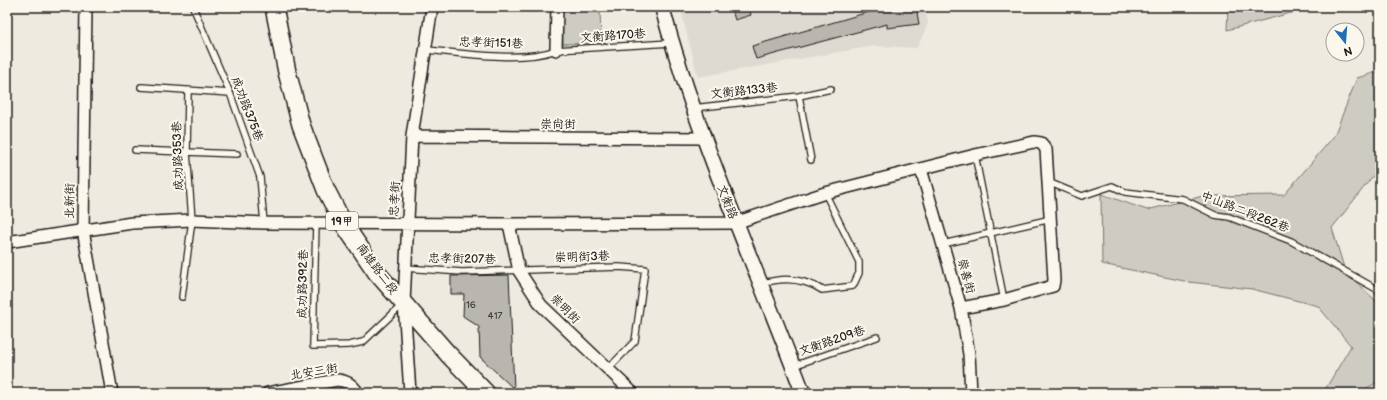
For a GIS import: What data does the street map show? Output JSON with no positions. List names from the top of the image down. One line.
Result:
{"streets":{"main road":["19甲","南雄路二段"],"street":["崇尚街","忠孝街","北新街","文衡路","崇善街","崇明街","北安三街"],"lane":["文衡路170巷","忠孝街151巷","文衡路133巷","成功路375巷","成功路353巷","中山路二段262巷","崇明街3巷","忠孝街207巷","成功路392巷","文衡路209巷"]},"crossings":[["文衡路170巷","忠孝街151巷"],["文衡路170巷","文衡路"],["忠孝街151巷","忠孝街"],["文衡路133巷","文衡路"],["崇尚街","忠孝街"],["崇尚街","文衡路"],["忠孝街","忠孝街207巷"],["忠孝街","南雄路二段"],["忠孝街","成功路392巷"],["文衡路","文衡路209巷"],["崇明街3巷","忠孝街207巷"],["崇明街3巷","崇明街"],["忠孝街207巷","崇明街"],["南雄路二段","成功路392巷"]],"house_numbers":["16","417"],"north":"bottom"}
